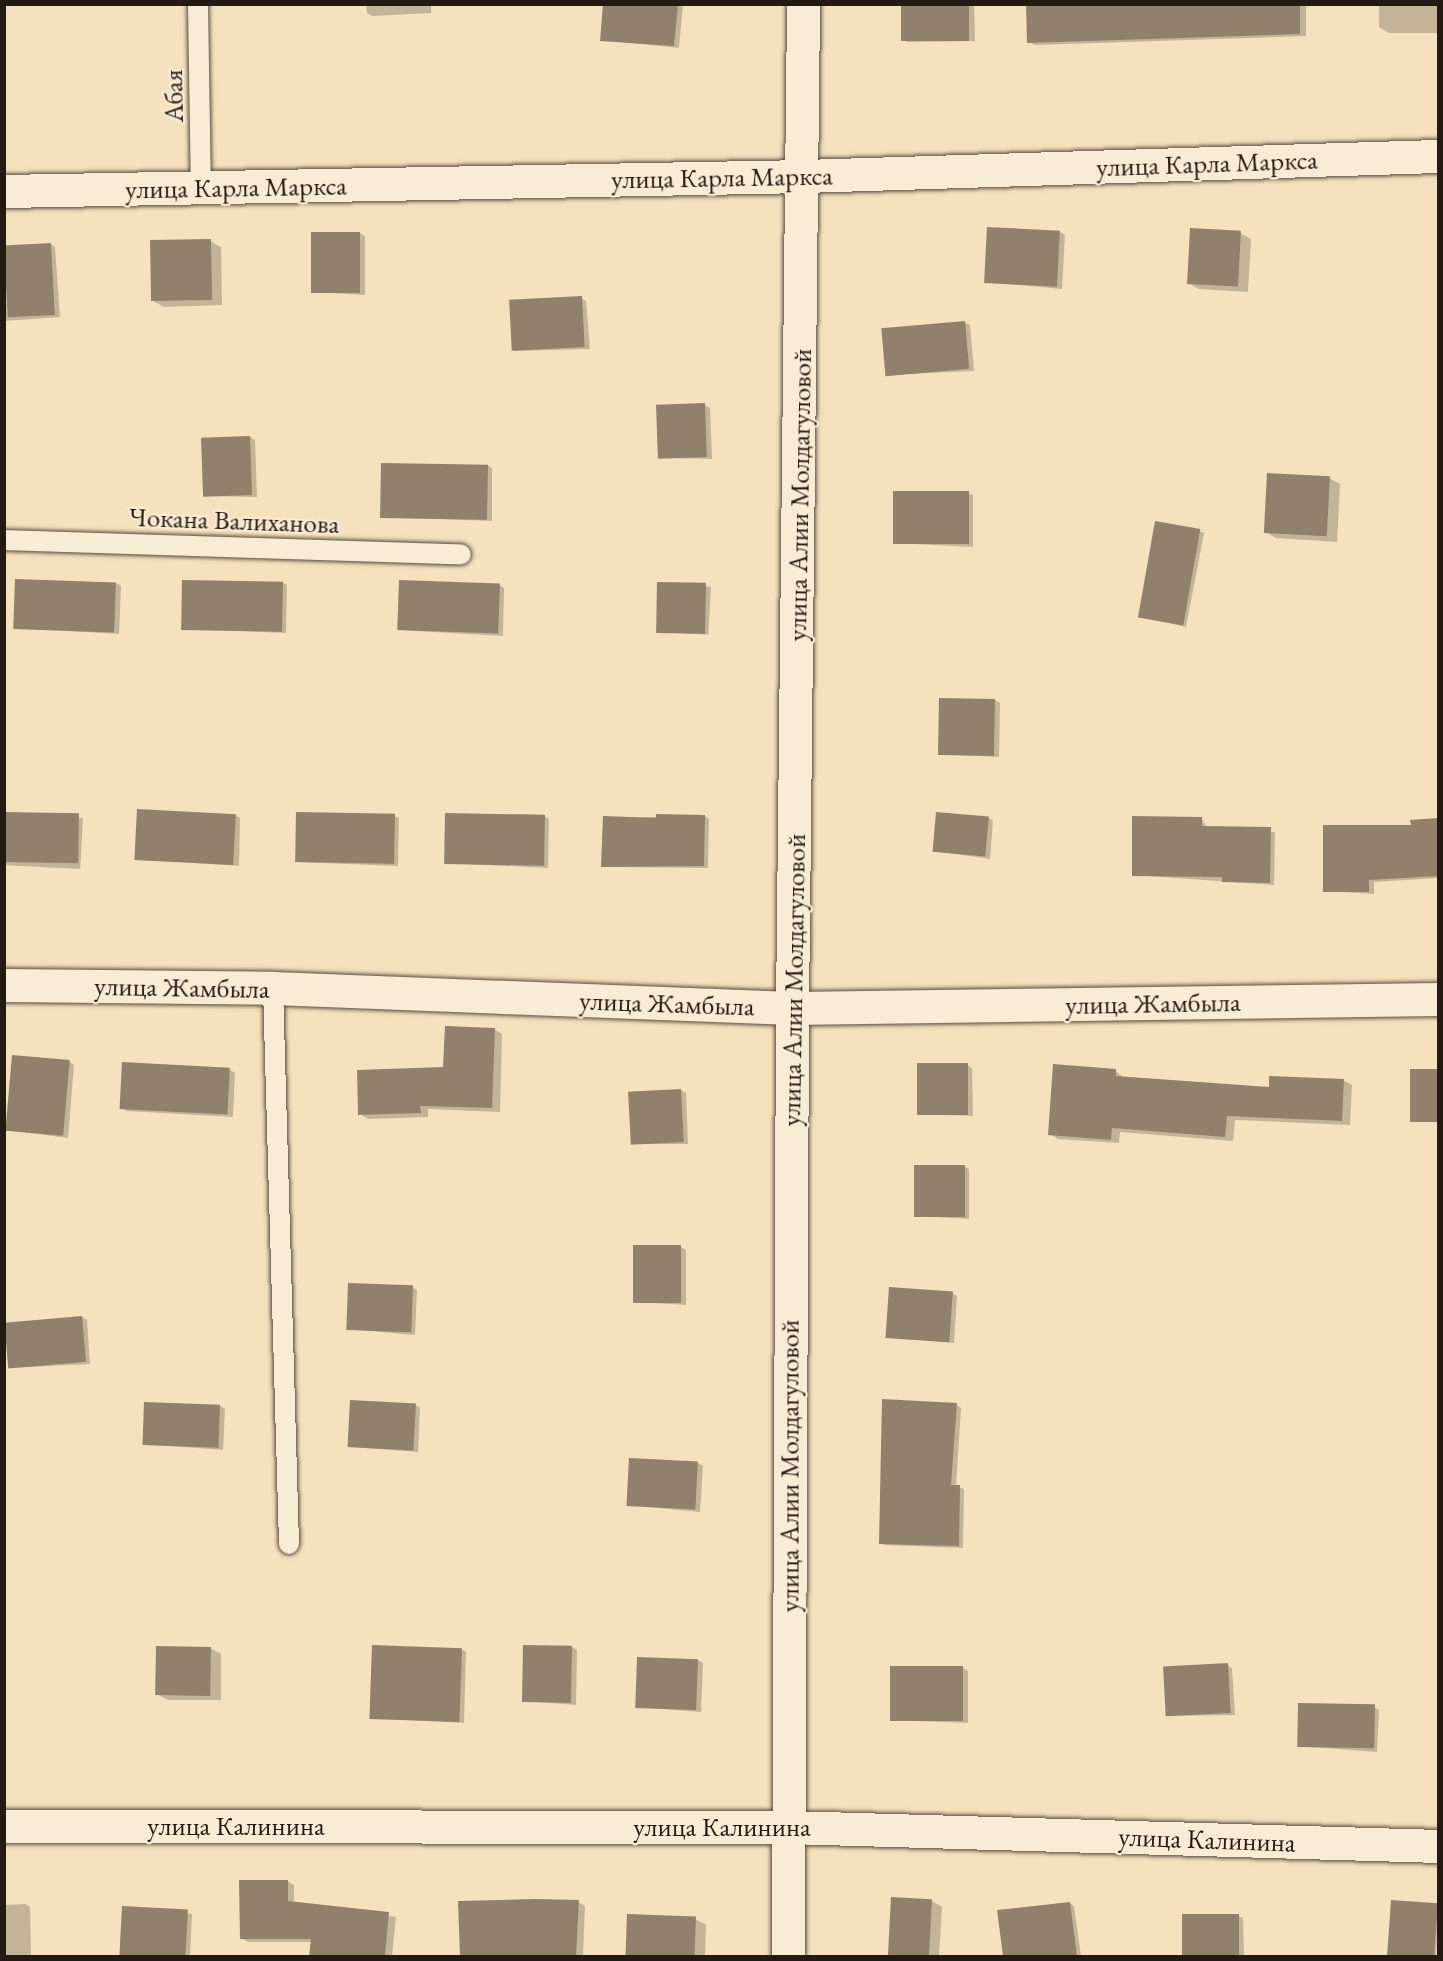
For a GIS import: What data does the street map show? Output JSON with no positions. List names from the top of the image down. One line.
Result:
{"streets":{"street":["улица Карла Маркса","улица Алии Молдагуловой","улица Жамбыла","улица Калинина"],"lane":["Абая","Чокана Валиханова"]},"crossings":[["Абая","улица Карла Маркса"],["улица Карла Маркса","улица Алии Молдагуловой"],["улица Алии Молдагуловой","улица Жамбыла"],["улица Алии Молдагуловой","улица Калинина"]]}
